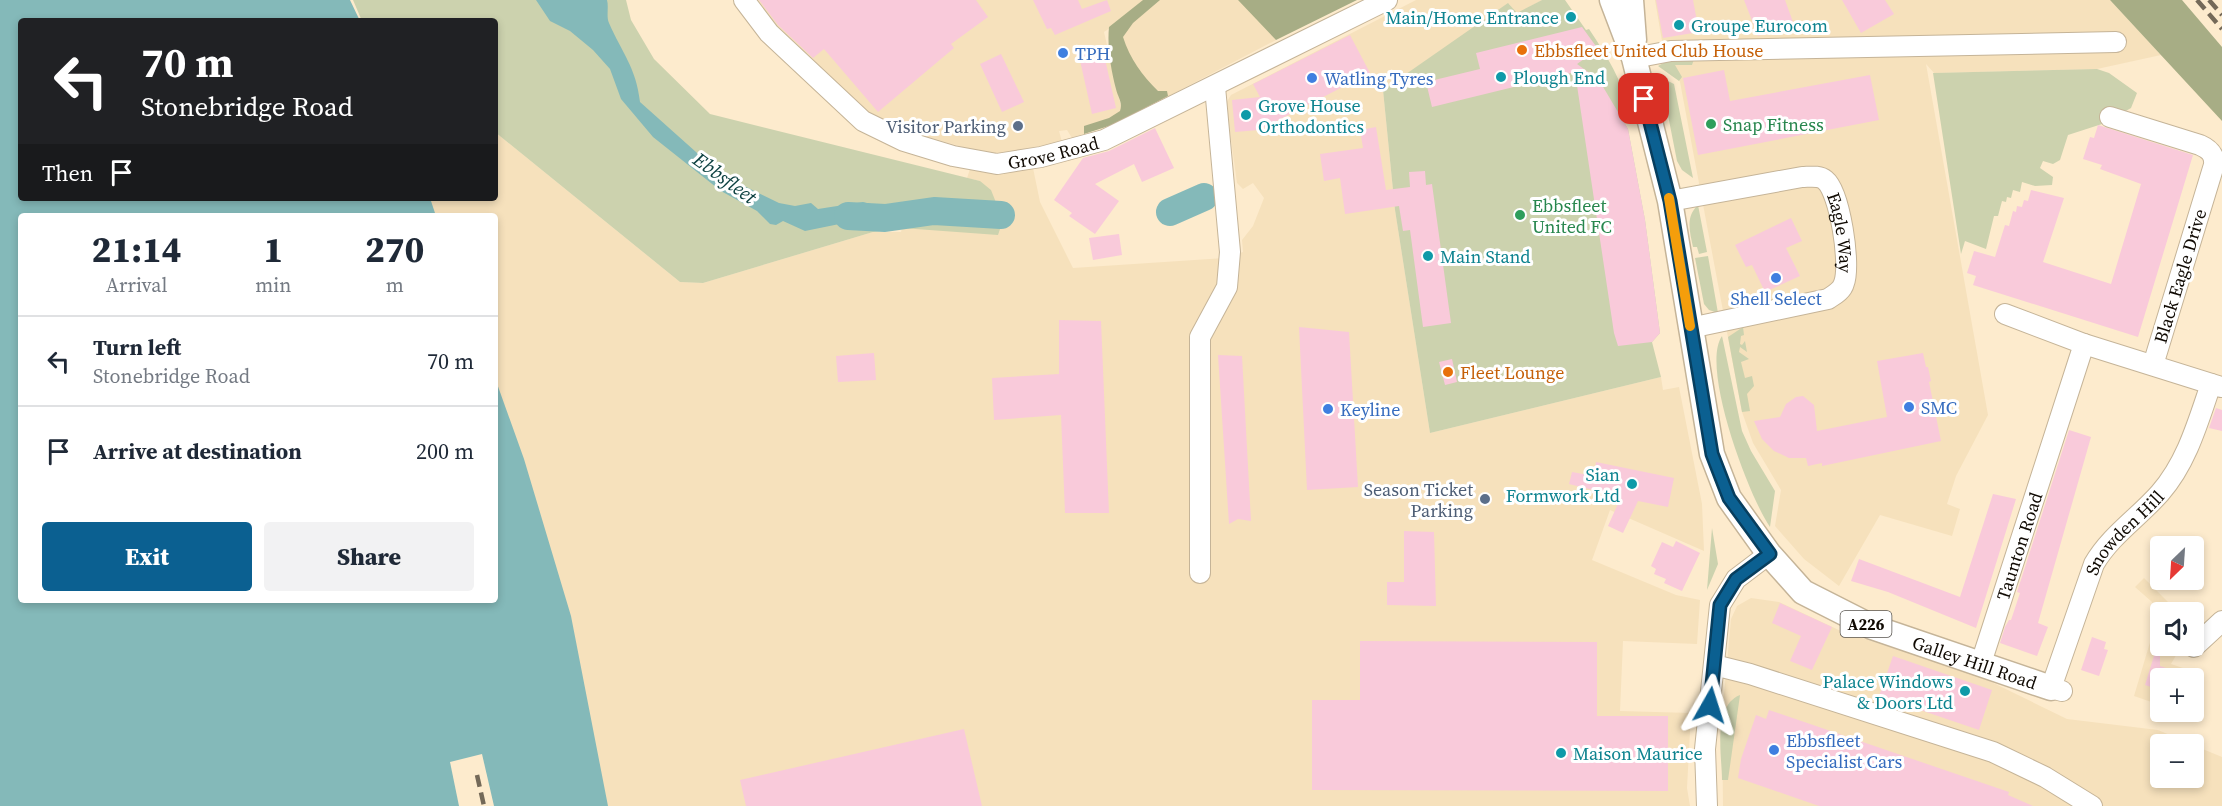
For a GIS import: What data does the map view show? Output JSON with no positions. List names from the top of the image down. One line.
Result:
{"streets":{"main road":["A226","Galley Hill Road"],"street":["Grove Road","Eagle Way","Black Eagle Drive","Snowden Hill","Taunton Road"]},"crossings":[["Eagle Way","A226"],["Snowden Hill","Galley Hill Road"],["Taunton Road","Galley Hill Road"],["A226","Galley Hill Road"]],"water":["Ebbsfleet"],"places":["Main/Home Entrance","Groupe Eurocom","Ebbsfleet United Club House","TPH","Plough End","Watling Tyres","Grove House Orthodontics","Snap Fitness","Visitor Parking","Ebbsfleet United FC","Main Stand","Shell Select","Fleet Lounge","SMC","Keyline","Sian Formwork Ltd","Season Ticket Parking","Palace Windows & Doors Ltd","Ebbsfleet Specialist Cars","Maison Maurice"],"north":"bottom left","page":{"turn":["70 m","Stonebridge Road"],"then":"Then","eta":["21:14","Arrival","1","min","270","m"],"list":[{"name":"Turn left","note":"Stonebridge Road","value":"70 m"},{"name":"Arrive at destination","value":"200 m"}],"buttons":["Exit","Share"],"map_buttons":["+","−"]}}
